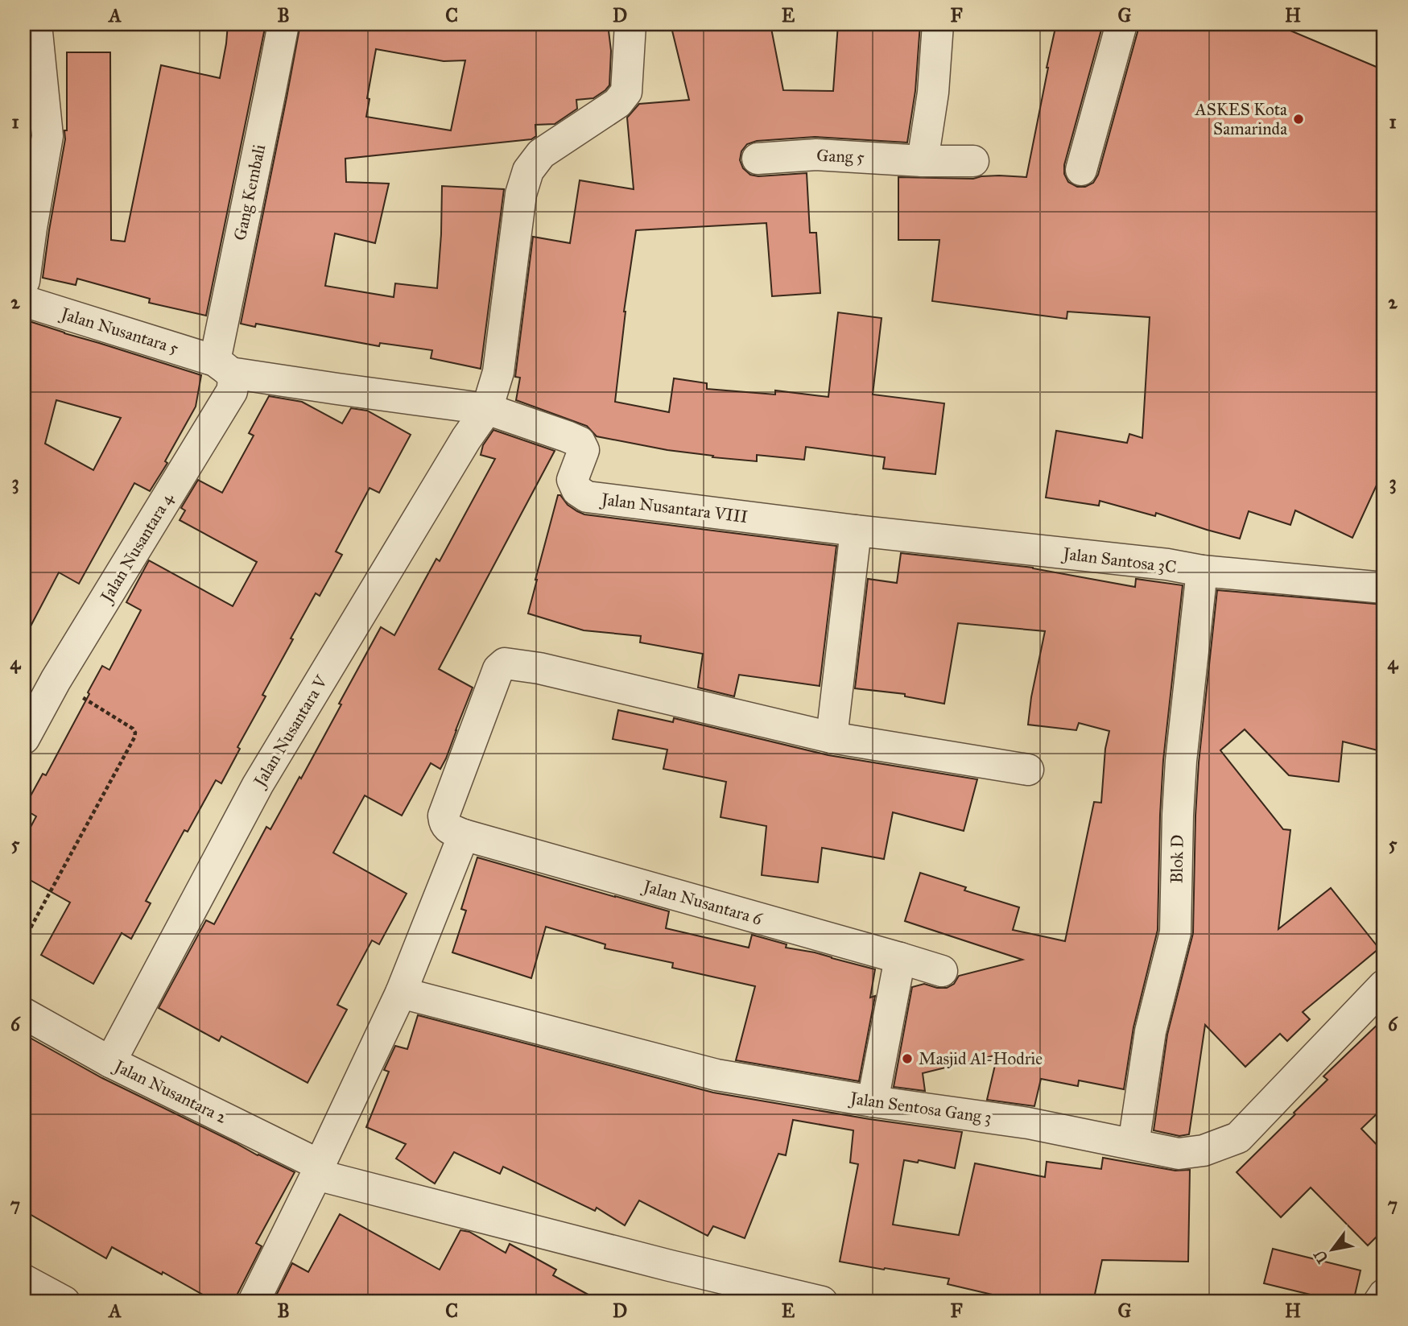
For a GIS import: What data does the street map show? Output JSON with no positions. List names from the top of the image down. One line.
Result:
{"streets":{"street":["Gang 5","Gang Kembali","Jalan Nusantara 5","Jalan Nusantara VIII","Jalan Nusantara 4","Jalan Santosa 3C","Jalan Nusantara V","Blok D","Jalan Nusantara 6","Jalan Nusantara 2","Jalan Sentosa Gang 3"]},"crossings":[["Gang Kembali","Jalan Nusantara 5"],["Gang Kembali","Jalan Nusantara 4"],["Jalan Nusantara 5","Jalan Nusantara VIII"],["Jalan Nusantara 5","Jalan Nusantara 4"],["Jalan Nusantara 5","Jalan Nusantara V"],["Jalan Nusantara VIII","Jalan Santosa 3C"],["Jalan Nusantara VIII","Jalan Nusantara V"],["Jalan Santosa 3C","Blok D"],["Jalan Nusantara V","Jalan Nusantara 2"],["Blok D","Jalan Sentosa Gang 3"]],"places":["ASKES Kota Samarinda","Masjid Al-Hodrie"],"north":"bottom left","grid":{"columns":["A","B","C","D","E","F","G","H"],"rows":["1","2","3","4","5","6","7"]}}
